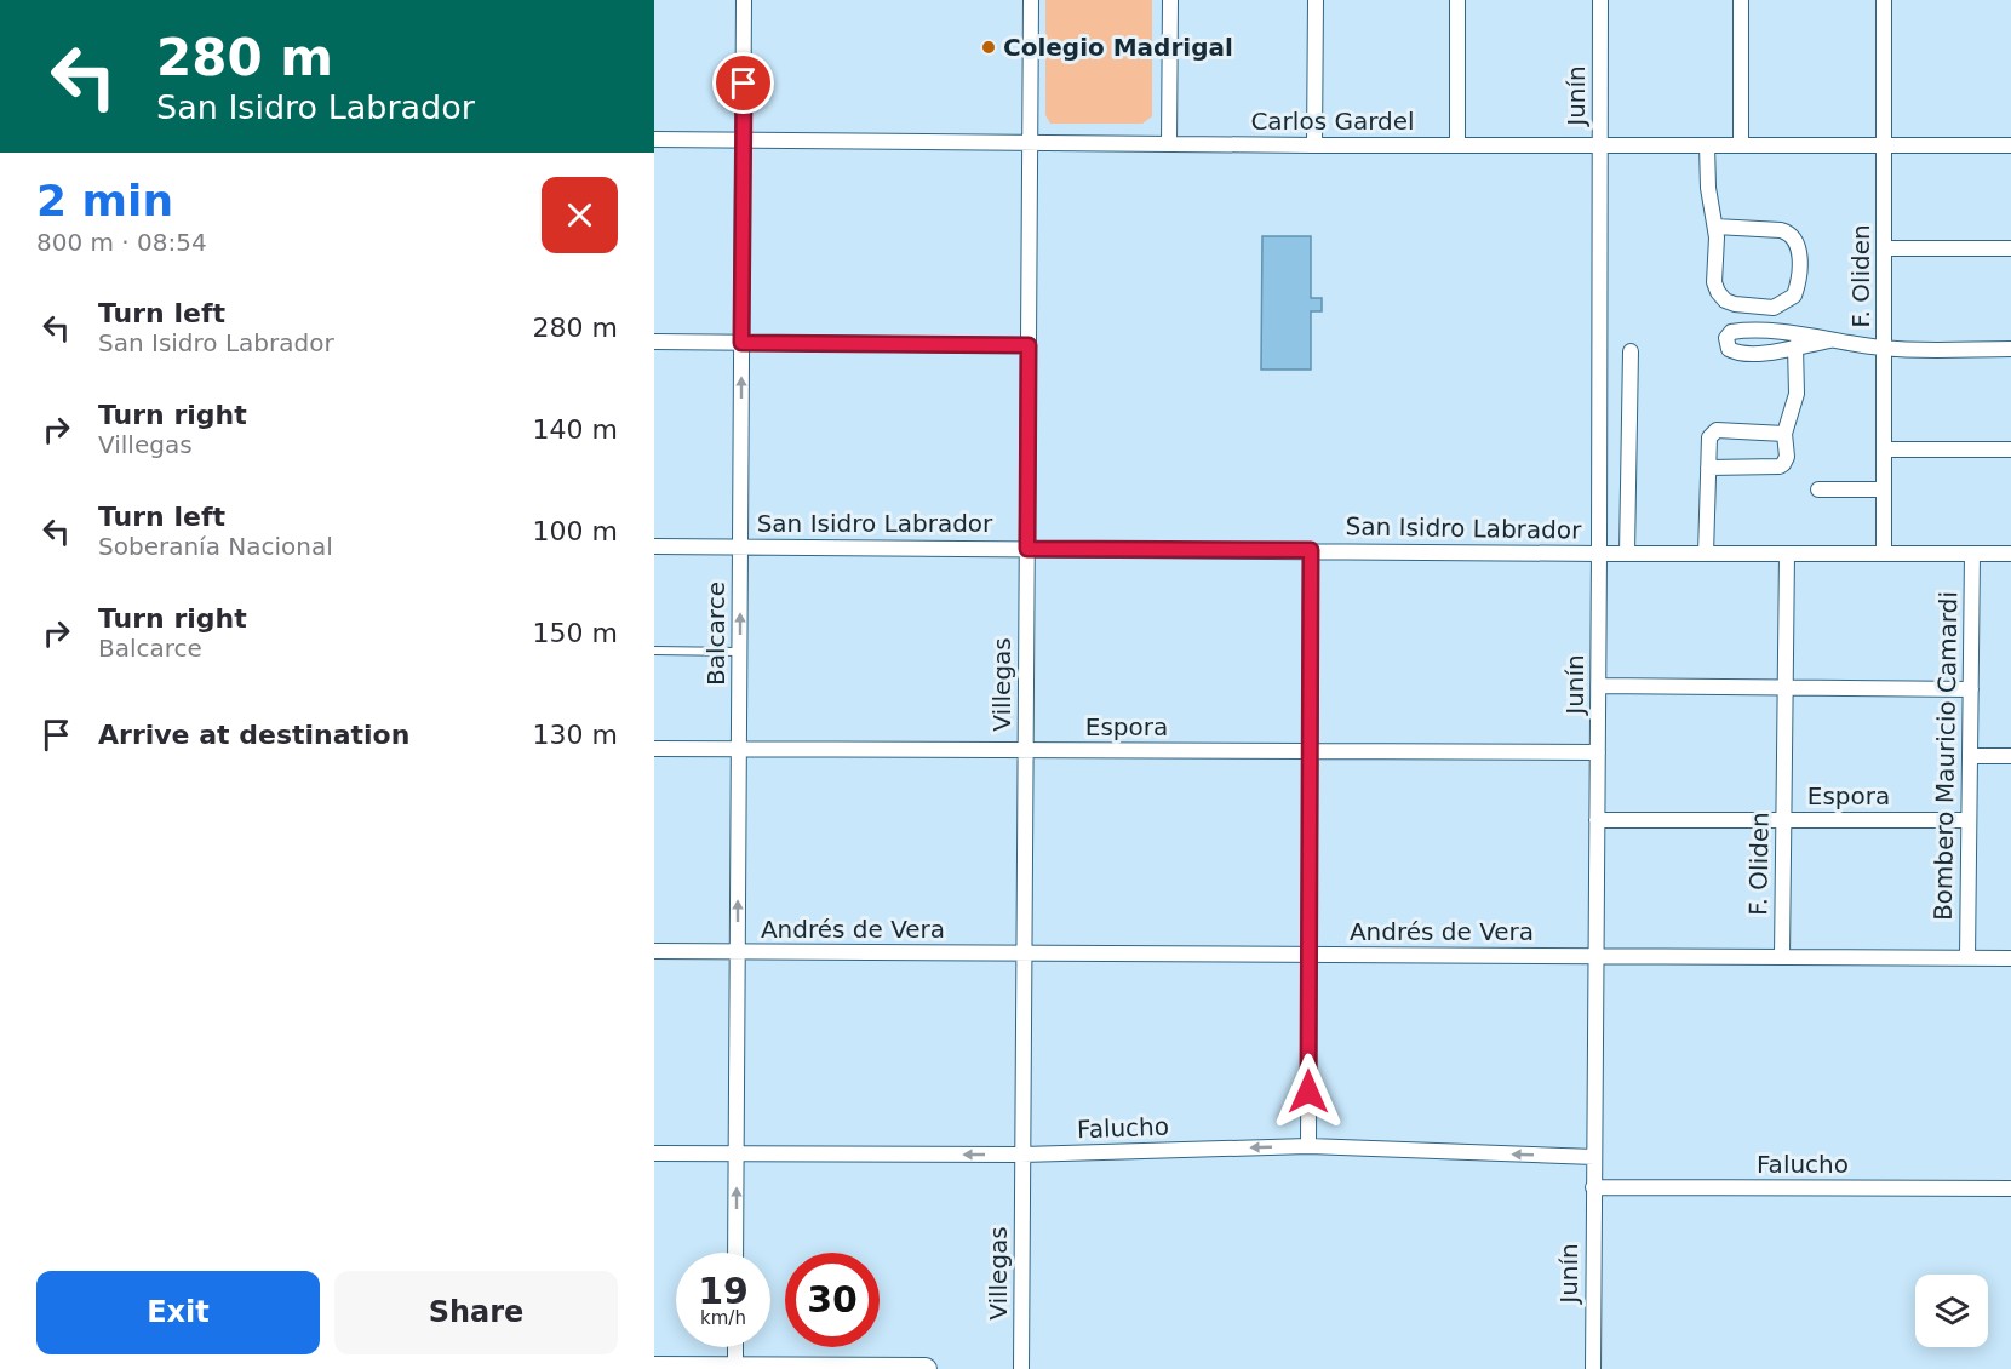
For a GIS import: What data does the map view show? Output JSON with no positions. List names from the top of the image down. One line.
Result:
{"streets":{"street":["Junín","Carlos Gardel","F. Oliden","San Isidro Labrador","Balcarce","Villegas","Espora","Bombero Mauricio Camardi","Andrés de Vera","Falucho"]},"crossings":[["Junín","Carlos Gardel"],["Junín","San Isidro Labrador"],["Junín","Espora"],["Junín","Andrés de Vera"],["Junín","Falucho"],["Carlos Gardel","F. Oliden"],["Carlos Gardel","Balcarce"],["Carlos Gardel","Villegas"],["F. Oliden","San Isidro Labrador"],["F. Oliden","Espora"],["F. Oliden","Andrés de Vera"],["San Isidro Labrador","Balcarce"],["San Isidro Labrador","Villegas"],["San Isidro Labrador","Bombero Mauricio Camardi"],["Balcarce","Espora"],["Balcarce","Andrés de Vera"],["Balcarce","Falucho"],["Villegas","Espora"],["Villegas","Andrés de Vera"],["Villegas","Falucho"],["Espora","Bombero Mauricio Camardi"],["Bombero Mauricio Camardi","Andrés de Vera"]],"one_way":["Balcarce","Falucho"],"places":["Colegio Madrigal"],"page":{"turn":["280 m","San Isidro Labrador"],"heading":["2 min","800 m · 08:54"],"list":[{"name":"Turn left","note":"San Isidro Labrador","value":"280 m"},{"name":"Turn right","note":"Villegas","value":"140 m"},{"name":"Turn left","note":"Soberanía Nacional","value":"100 m"},{"name":"Turn right","note":"Balcarce","value":"150 m"},{"name":"Arrive at destination","value":"130 m"}],"speed":"19 km/h","limit":"30","buttons":["Exit","Share"]}}
